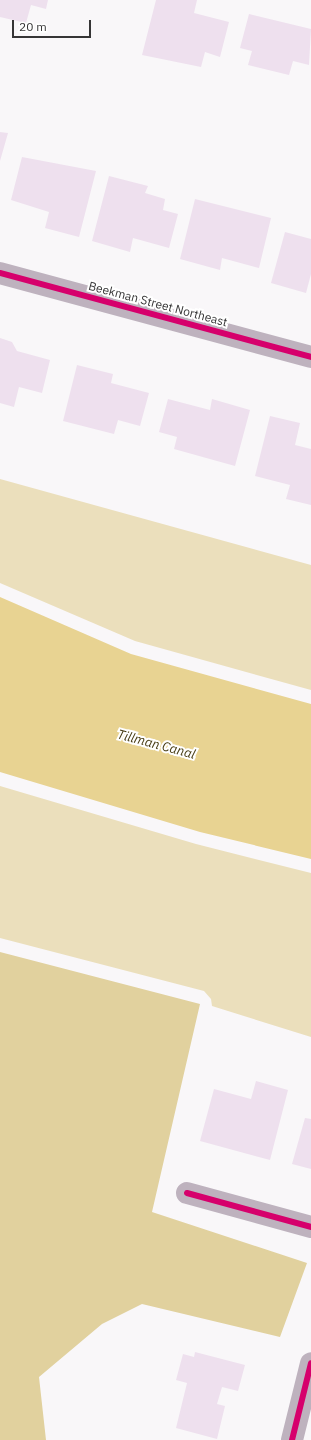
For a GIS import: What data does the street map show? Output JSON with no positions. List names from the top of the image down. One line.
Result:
{"streets":{"street":["Beekman Street Northeast"]},"water":["Tillman Canal"],"scale_bar":"20 m"}
